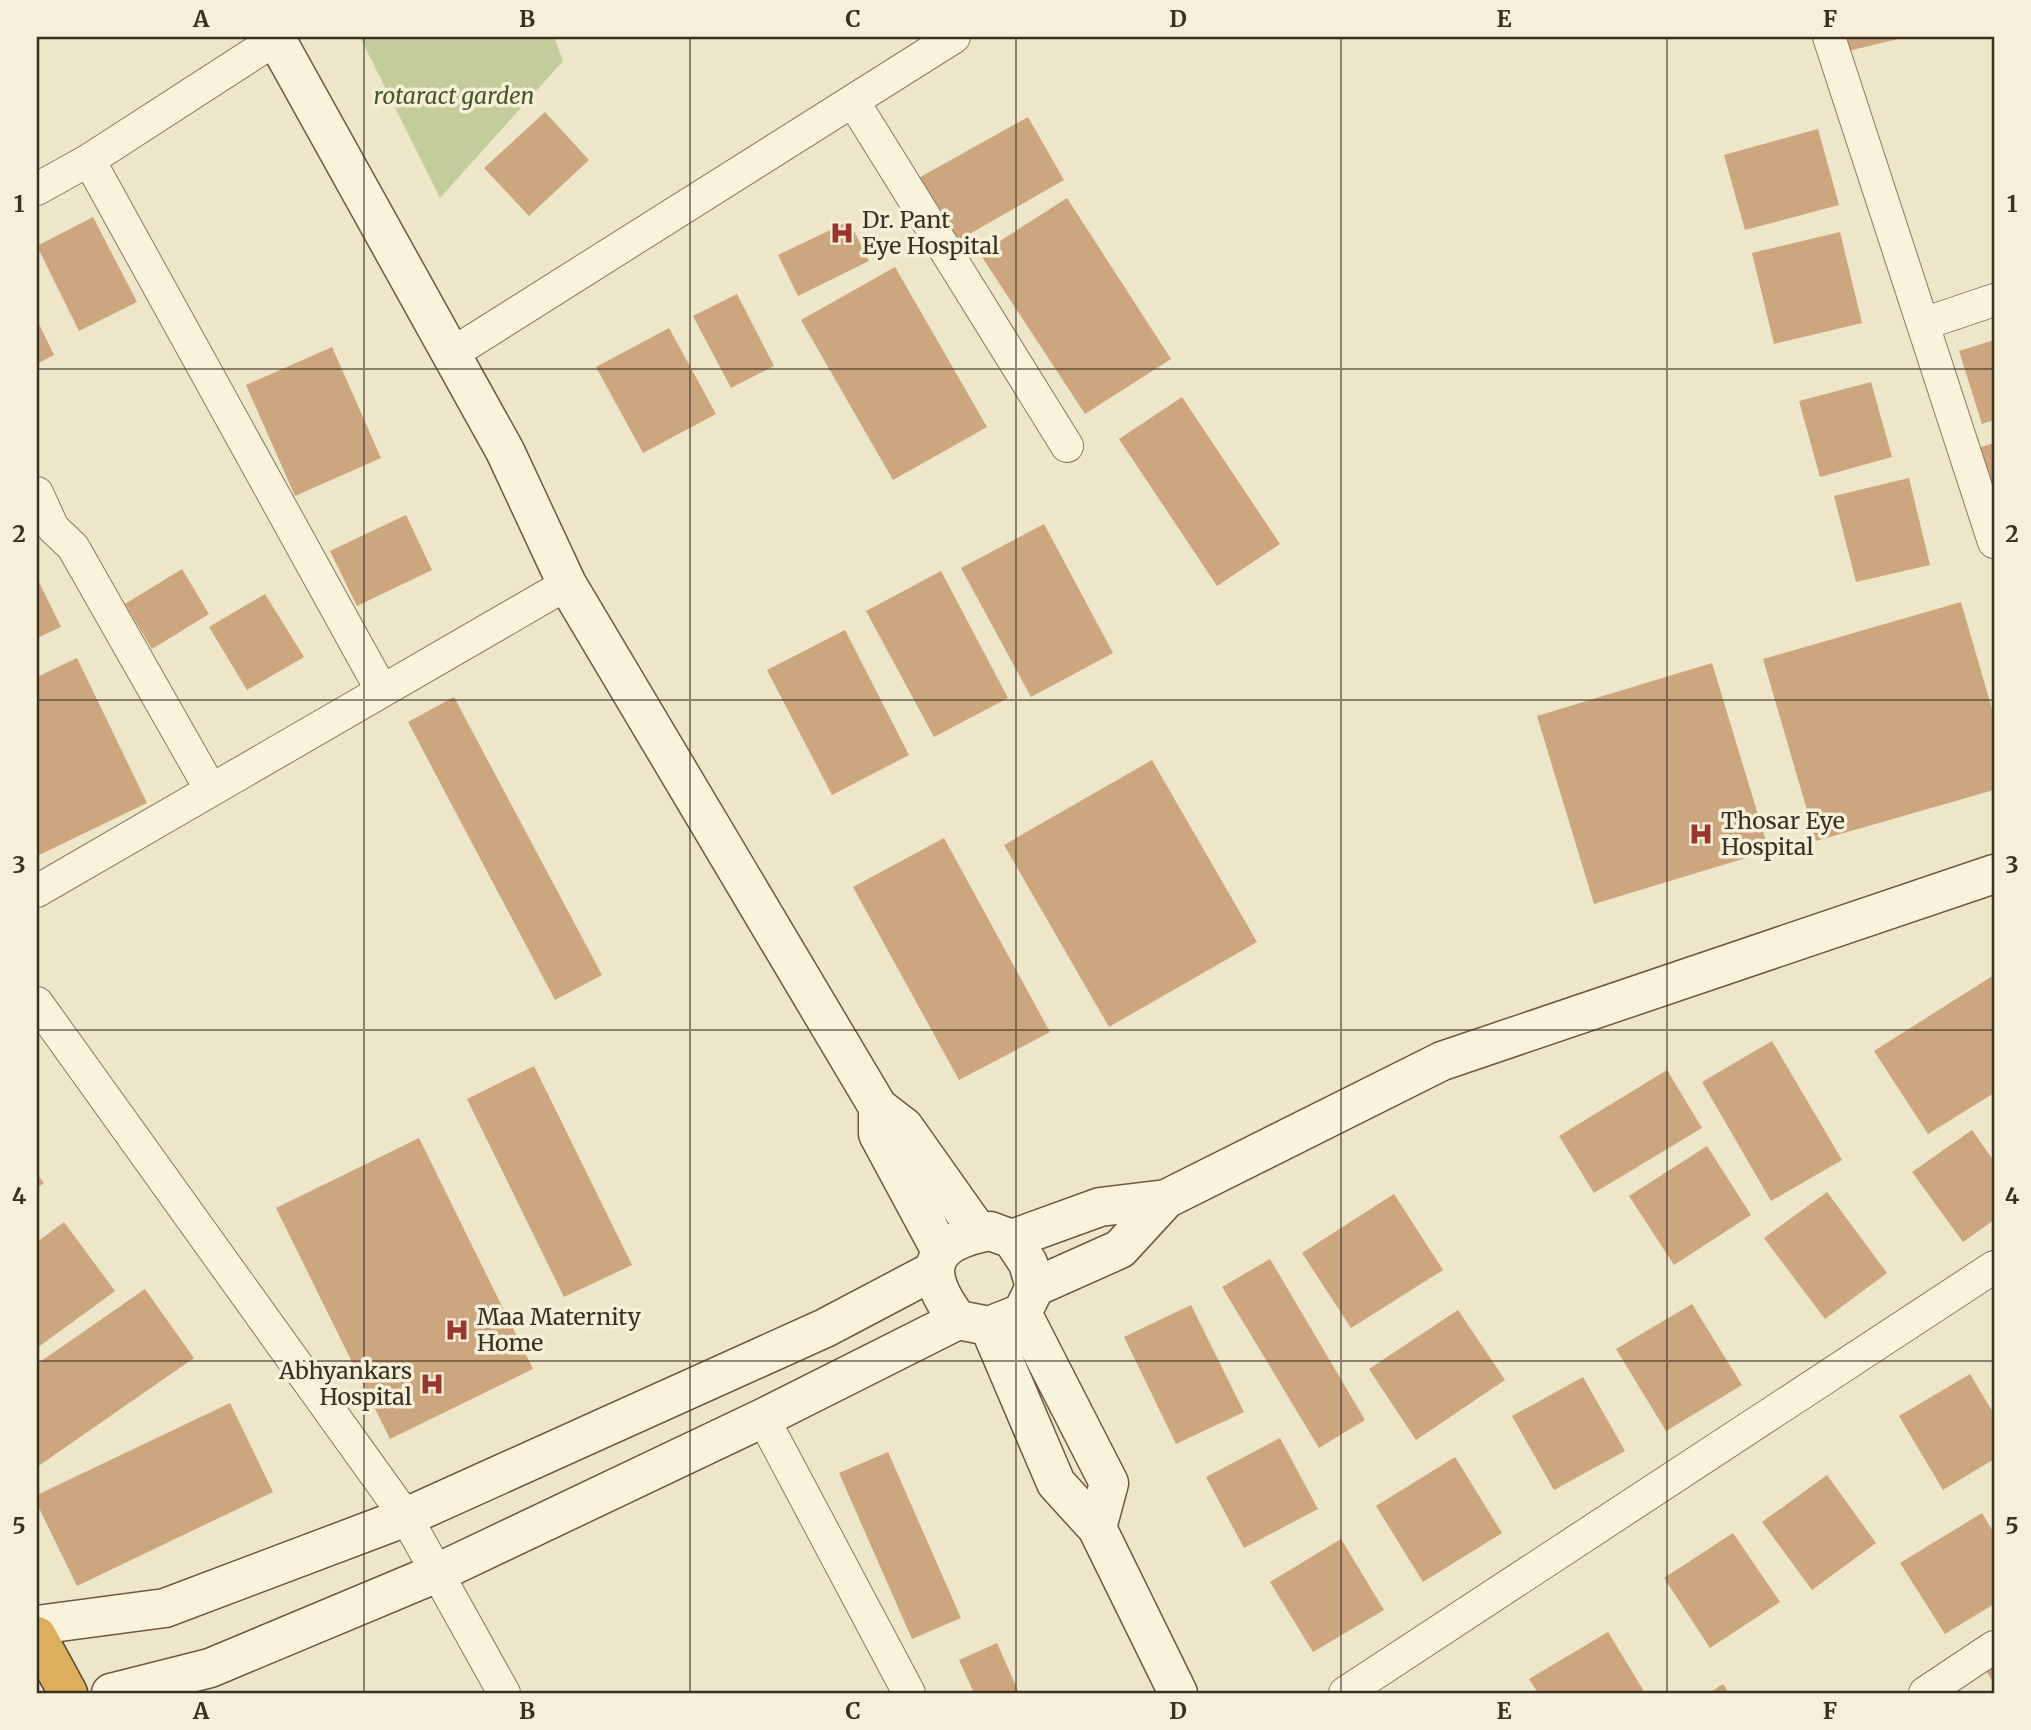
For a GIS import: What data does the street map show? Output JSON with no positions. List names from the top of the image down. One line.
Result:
{"parks":["rotaract garden"],"places":{"hospital":["Dr. Pant Eye Hospital","Thosar Eye Hospital","Maa Maternity Home","Abhyankars Hospital"]},"grid":{"columns":["A","B","C","D","E","F"],"rows":["1","2","3","4","5"]}}
